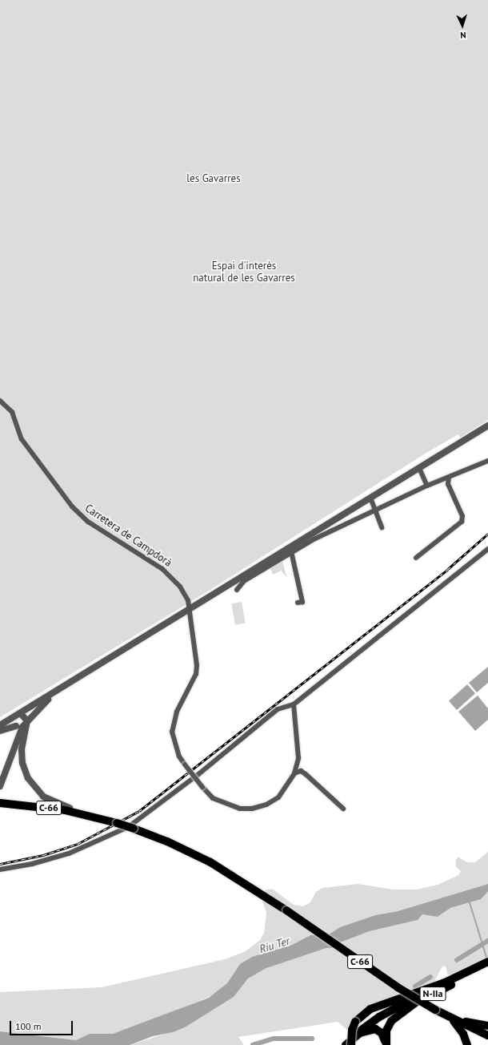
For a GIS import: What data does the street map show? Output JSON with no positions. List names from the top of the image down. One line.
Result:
{"streets":{"main road":["C-66","N-IIa"],"street":["Carretera de Campdorà"]},"water":["Riu Ter"],"parks":["les Gavarres","Espai d'interès natural de les Gavarres"],"scale_bar":"100 m","north":"bottom"}
